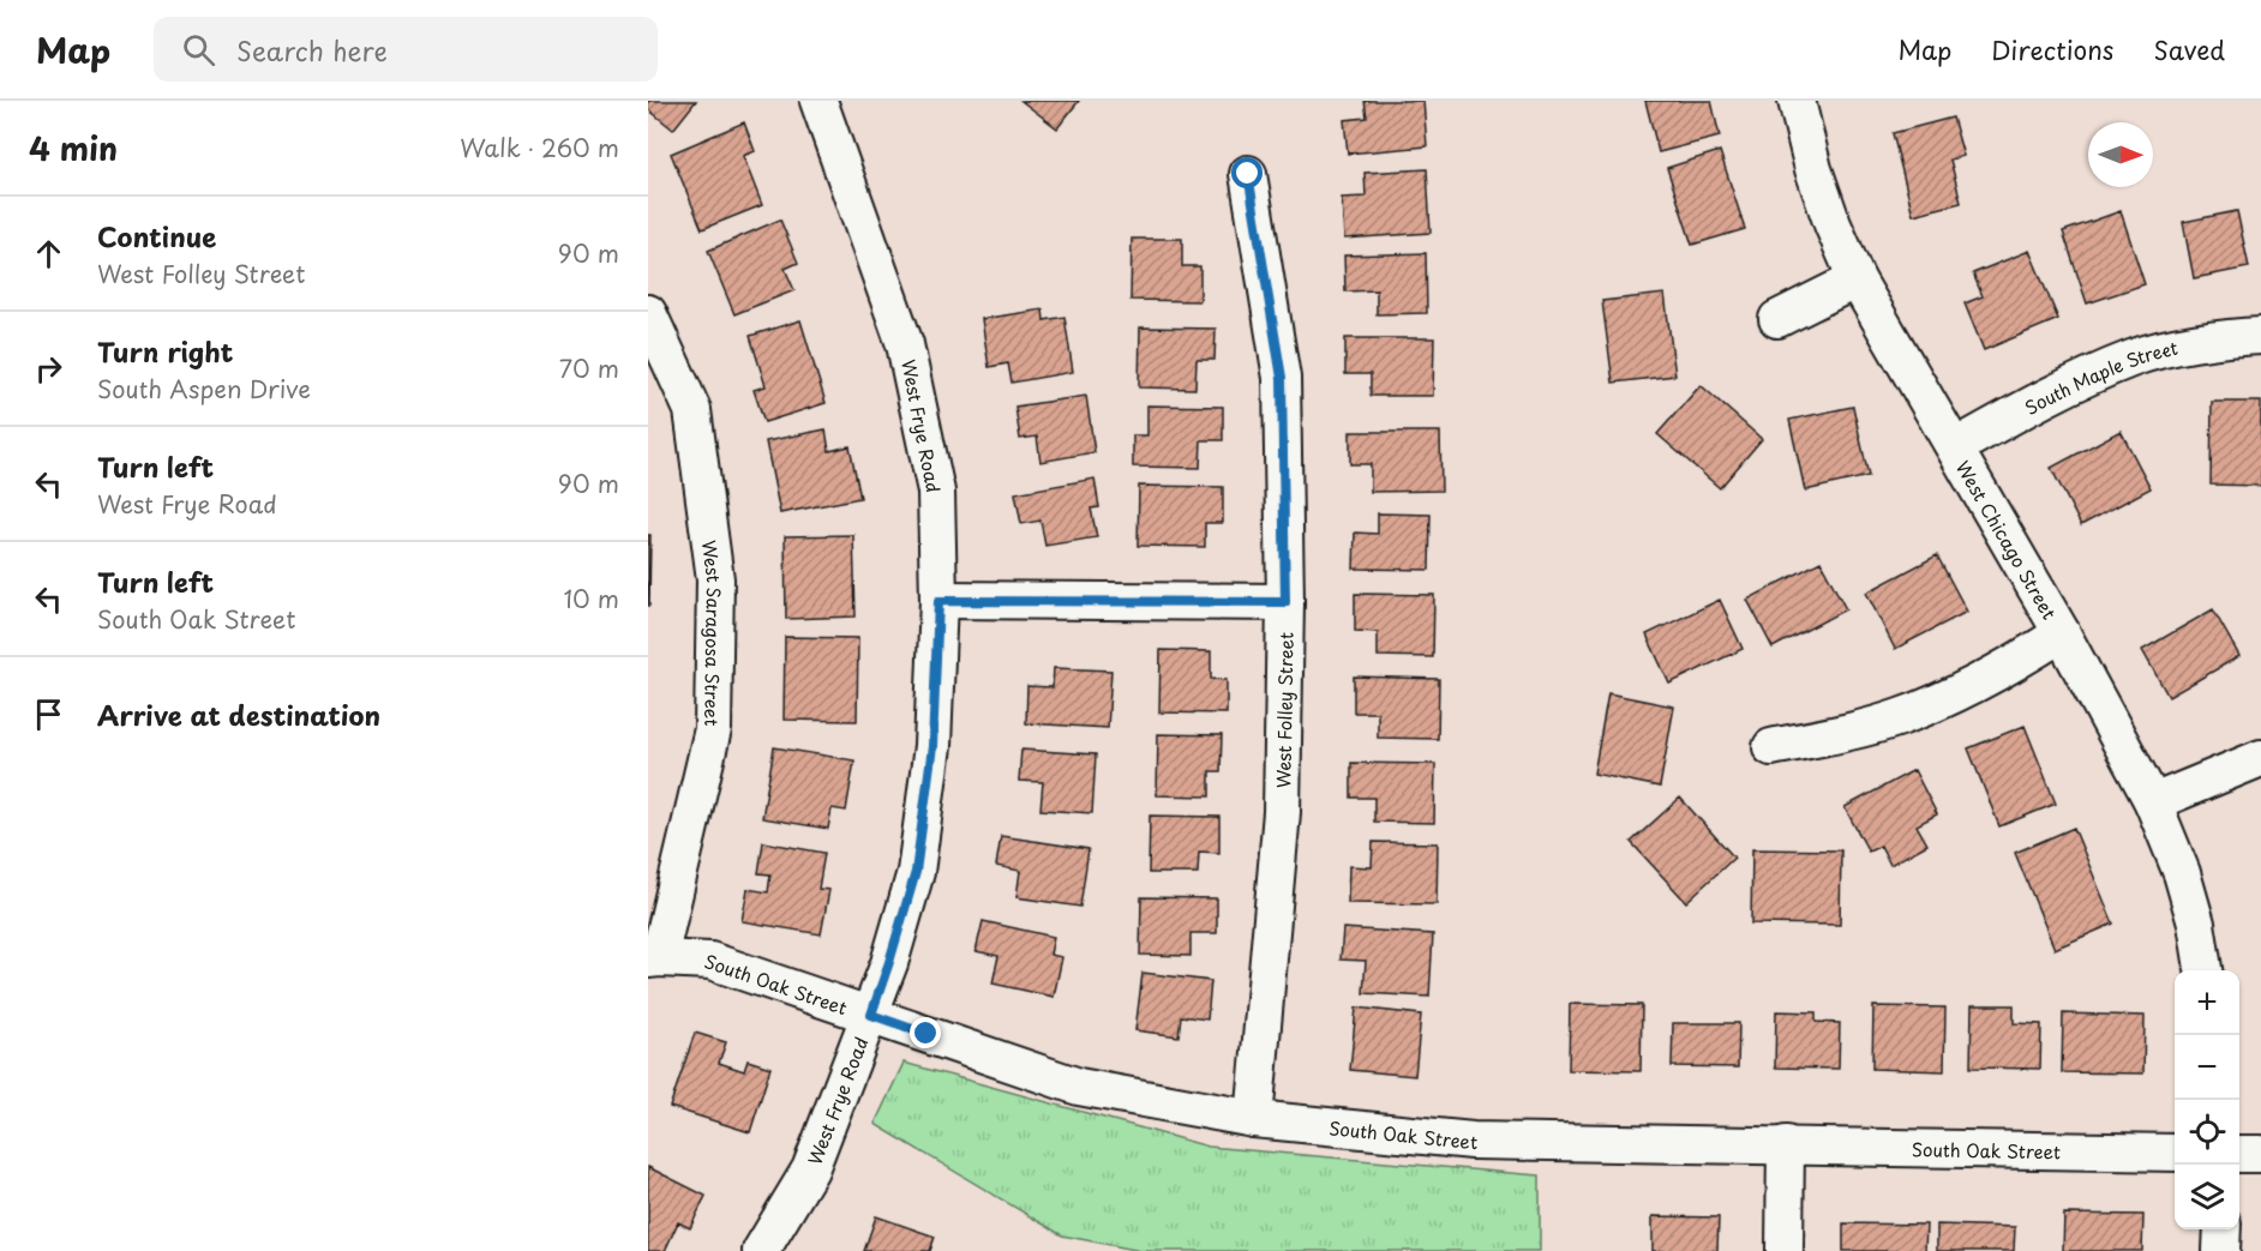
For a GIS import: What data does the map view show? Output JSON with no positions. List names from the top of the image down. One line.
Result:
{"streets":{"street":["South Maple Street","West Frye Road","West Chicago Street","West Saragosa Street","West Folley Street","South Oak Street"]},"crossings":[["South Maple Street","West Chicago Street"],["West Frye Road","South Oak Street"],["West Saragosa Street","South Oak Street"],["West Folley Street","South Oak Street"]],"north":"right","page":{"header":"Map","search":"Search here","nav":["Map","Directions","Saved"],"heading":["4 min","Walk · 260 m"],"list":[["Continue","West Folley Street","90 m"],["Turn right","South Aspen Drive","70 m"],["Turn left","West Frye Road","90 m"],["Turn left","South Oak Street","10 m"],"Arrive at destination"],"map_buttons":["+","−"]}}
